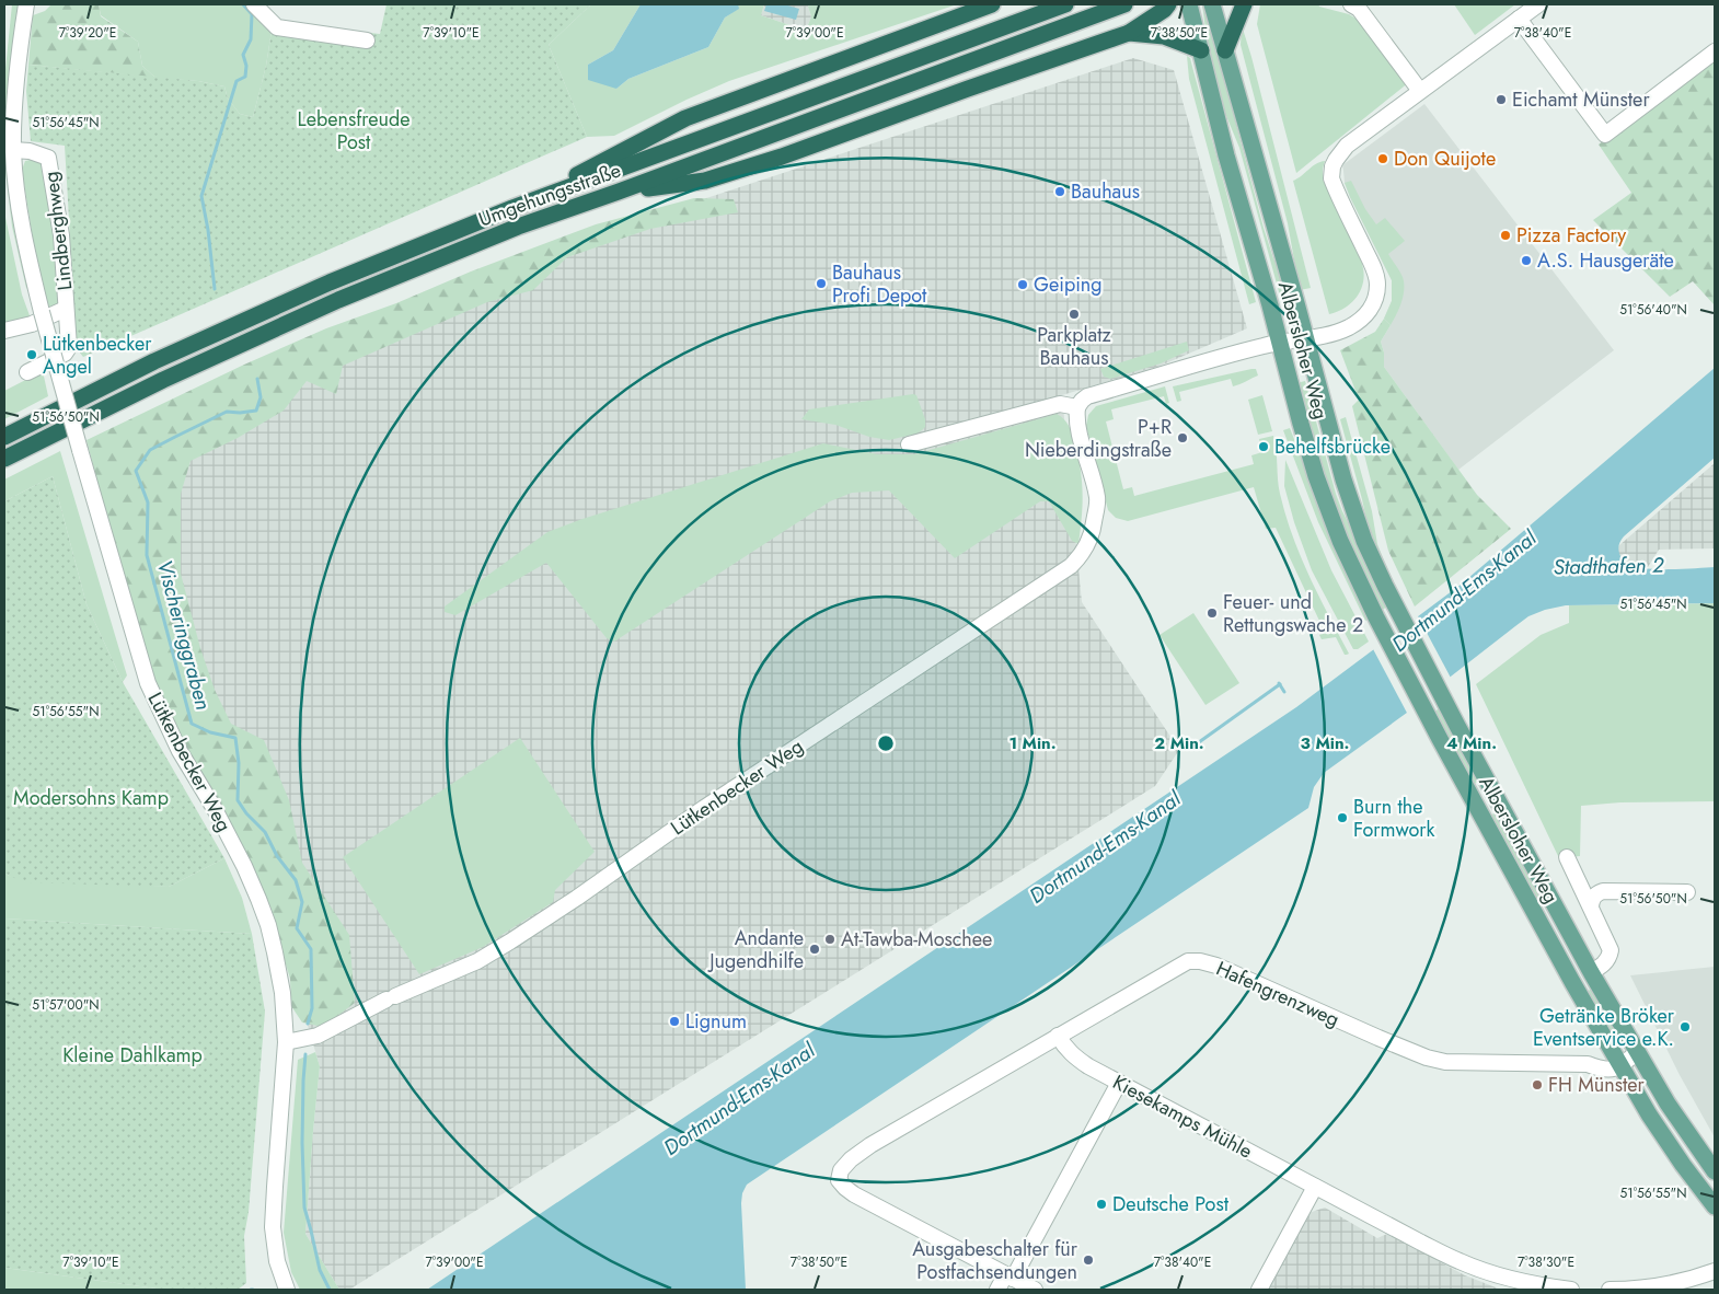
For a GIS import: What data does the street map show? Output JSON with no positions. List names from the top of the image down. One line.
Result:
{"streets":{"highway":["Umgehungsstraße"],"main road":["Albersloher Weg"],"street":["Lindberghweg","Lütkenbecker Weg","Hafengrenzweg","Kiesekamps Mühle"]},"crossings":[["Lindberghweg","Lütkenbecker Weg"],["Albersloher Weg","Hafengrenzweg"],["Hafengrenzweg","Kiesekamps Mühle"]],"water":["Stadthafen 2","Dortmund-Ems-Kanal","Vischeringgraben"],"parks":["Lebensfreude Post","Modersohns Kamp","Kleine Dahlkamp"],"places":["Eichamt Münster","Don Quijote","Bauhaus","Pizza Factory","A.S. Hausgeräte","Bauhaus Profi Depot","Geiping","Parkplatz Bauhaus","Lütkenbecker Angel","P+R Nieberdingstraße","Behelfsbrücke","Feuer- und Rettungswache 2","Burn the Formwork","At-Tawba-Moschee","Andante Jugendhilfe","Lignum","Getränke Bröker Eventservice e.K.","FH Münster","Deutsche Post","Ausgabeschalter für Postfachsendungen"],"coordinates":["7°39'20\"E","7°39'10\"E","7°39'00\"E","7°38'50\"E","7°38'40\"E","51°56'45\"N","51°56'40\"N","51°56'50\"N","51°56'55\"N","51°57'00\"N","7°38'30\"E"],"rings":["1 Min.","2 Min.","3 Min.","4 Min."]}
